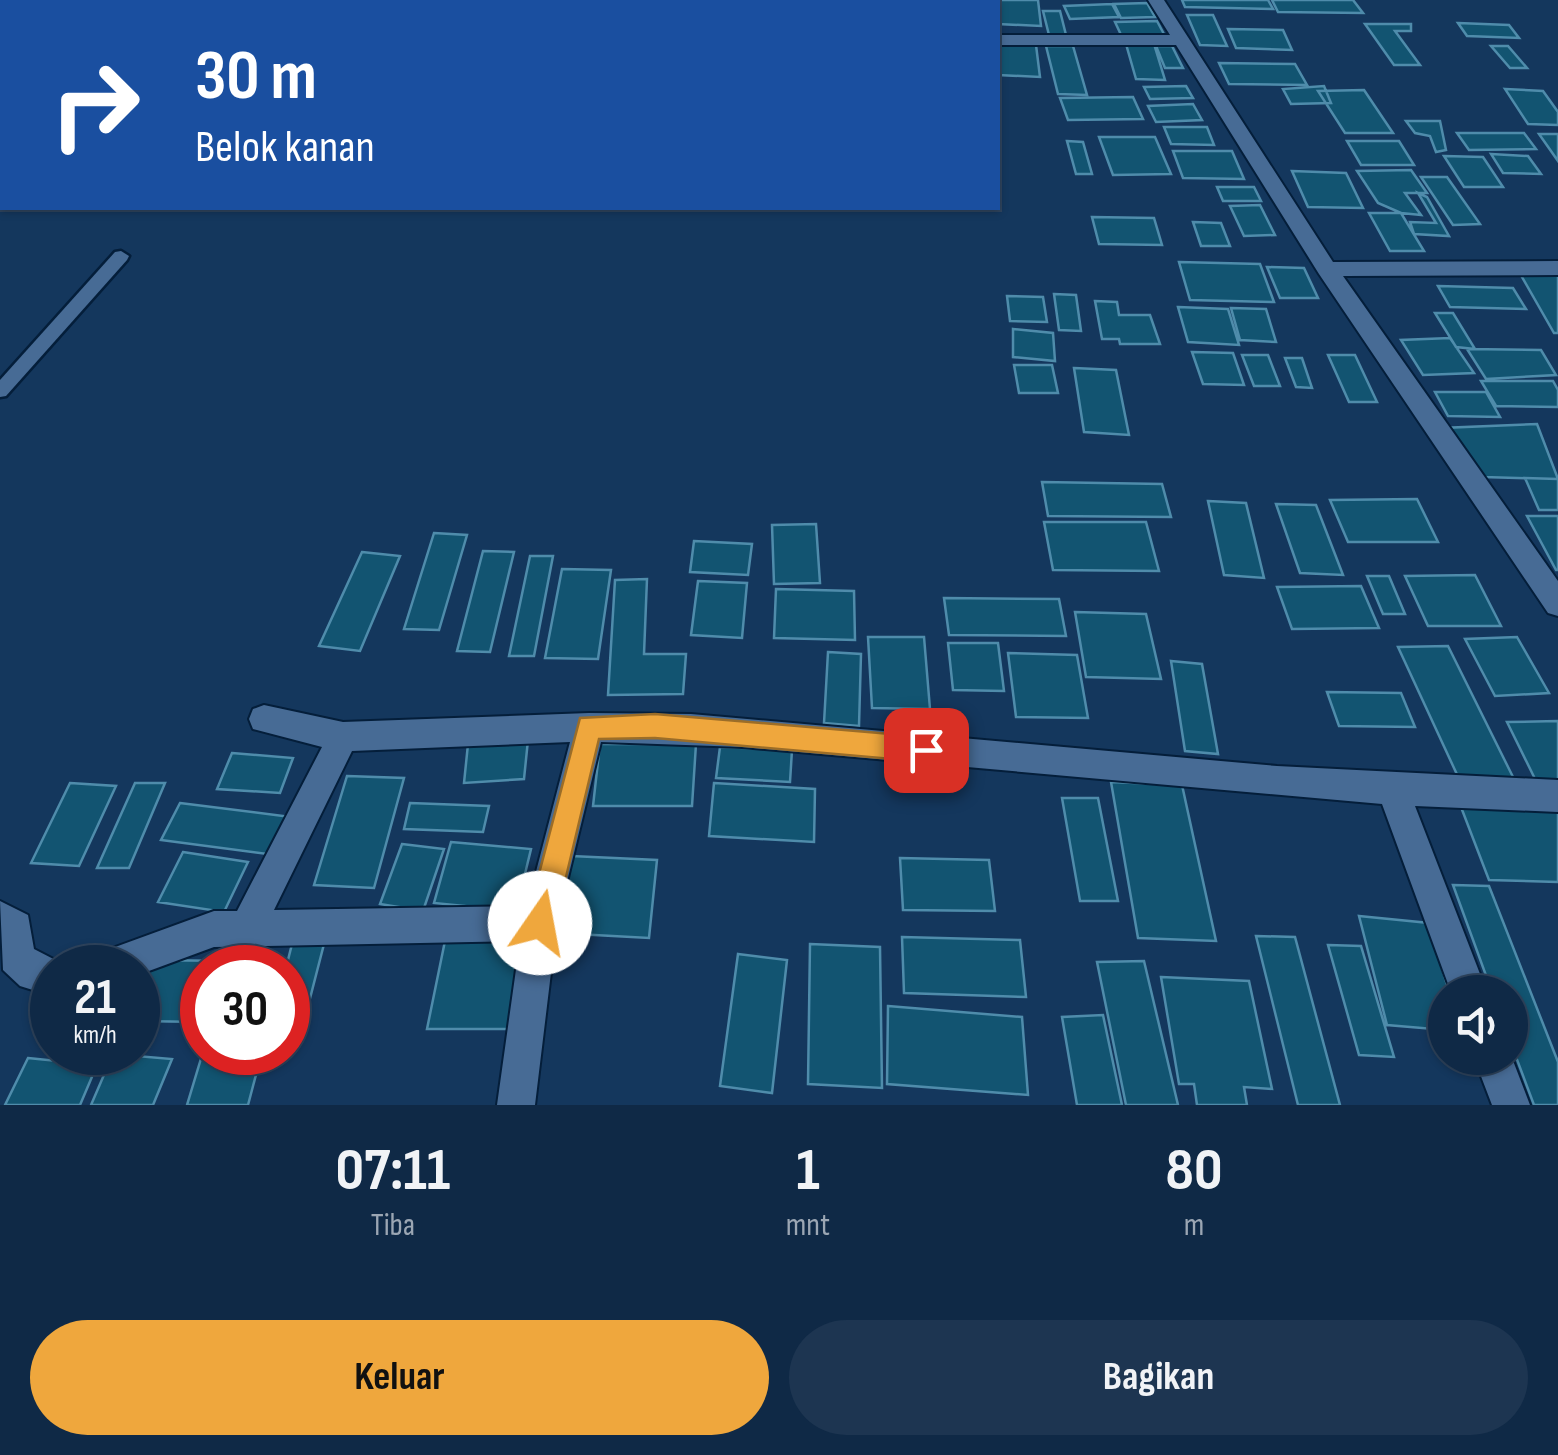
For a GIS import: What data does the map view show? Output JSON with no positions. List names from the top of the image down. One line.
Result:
{"page":{"turn":["30 m","Belok kanan"],"speed":"21 km/h","limit":"30","eta":["07:11","Tiba","1","mnt","80","m"],"buttons":["Keluar","Bagikan"]}}
